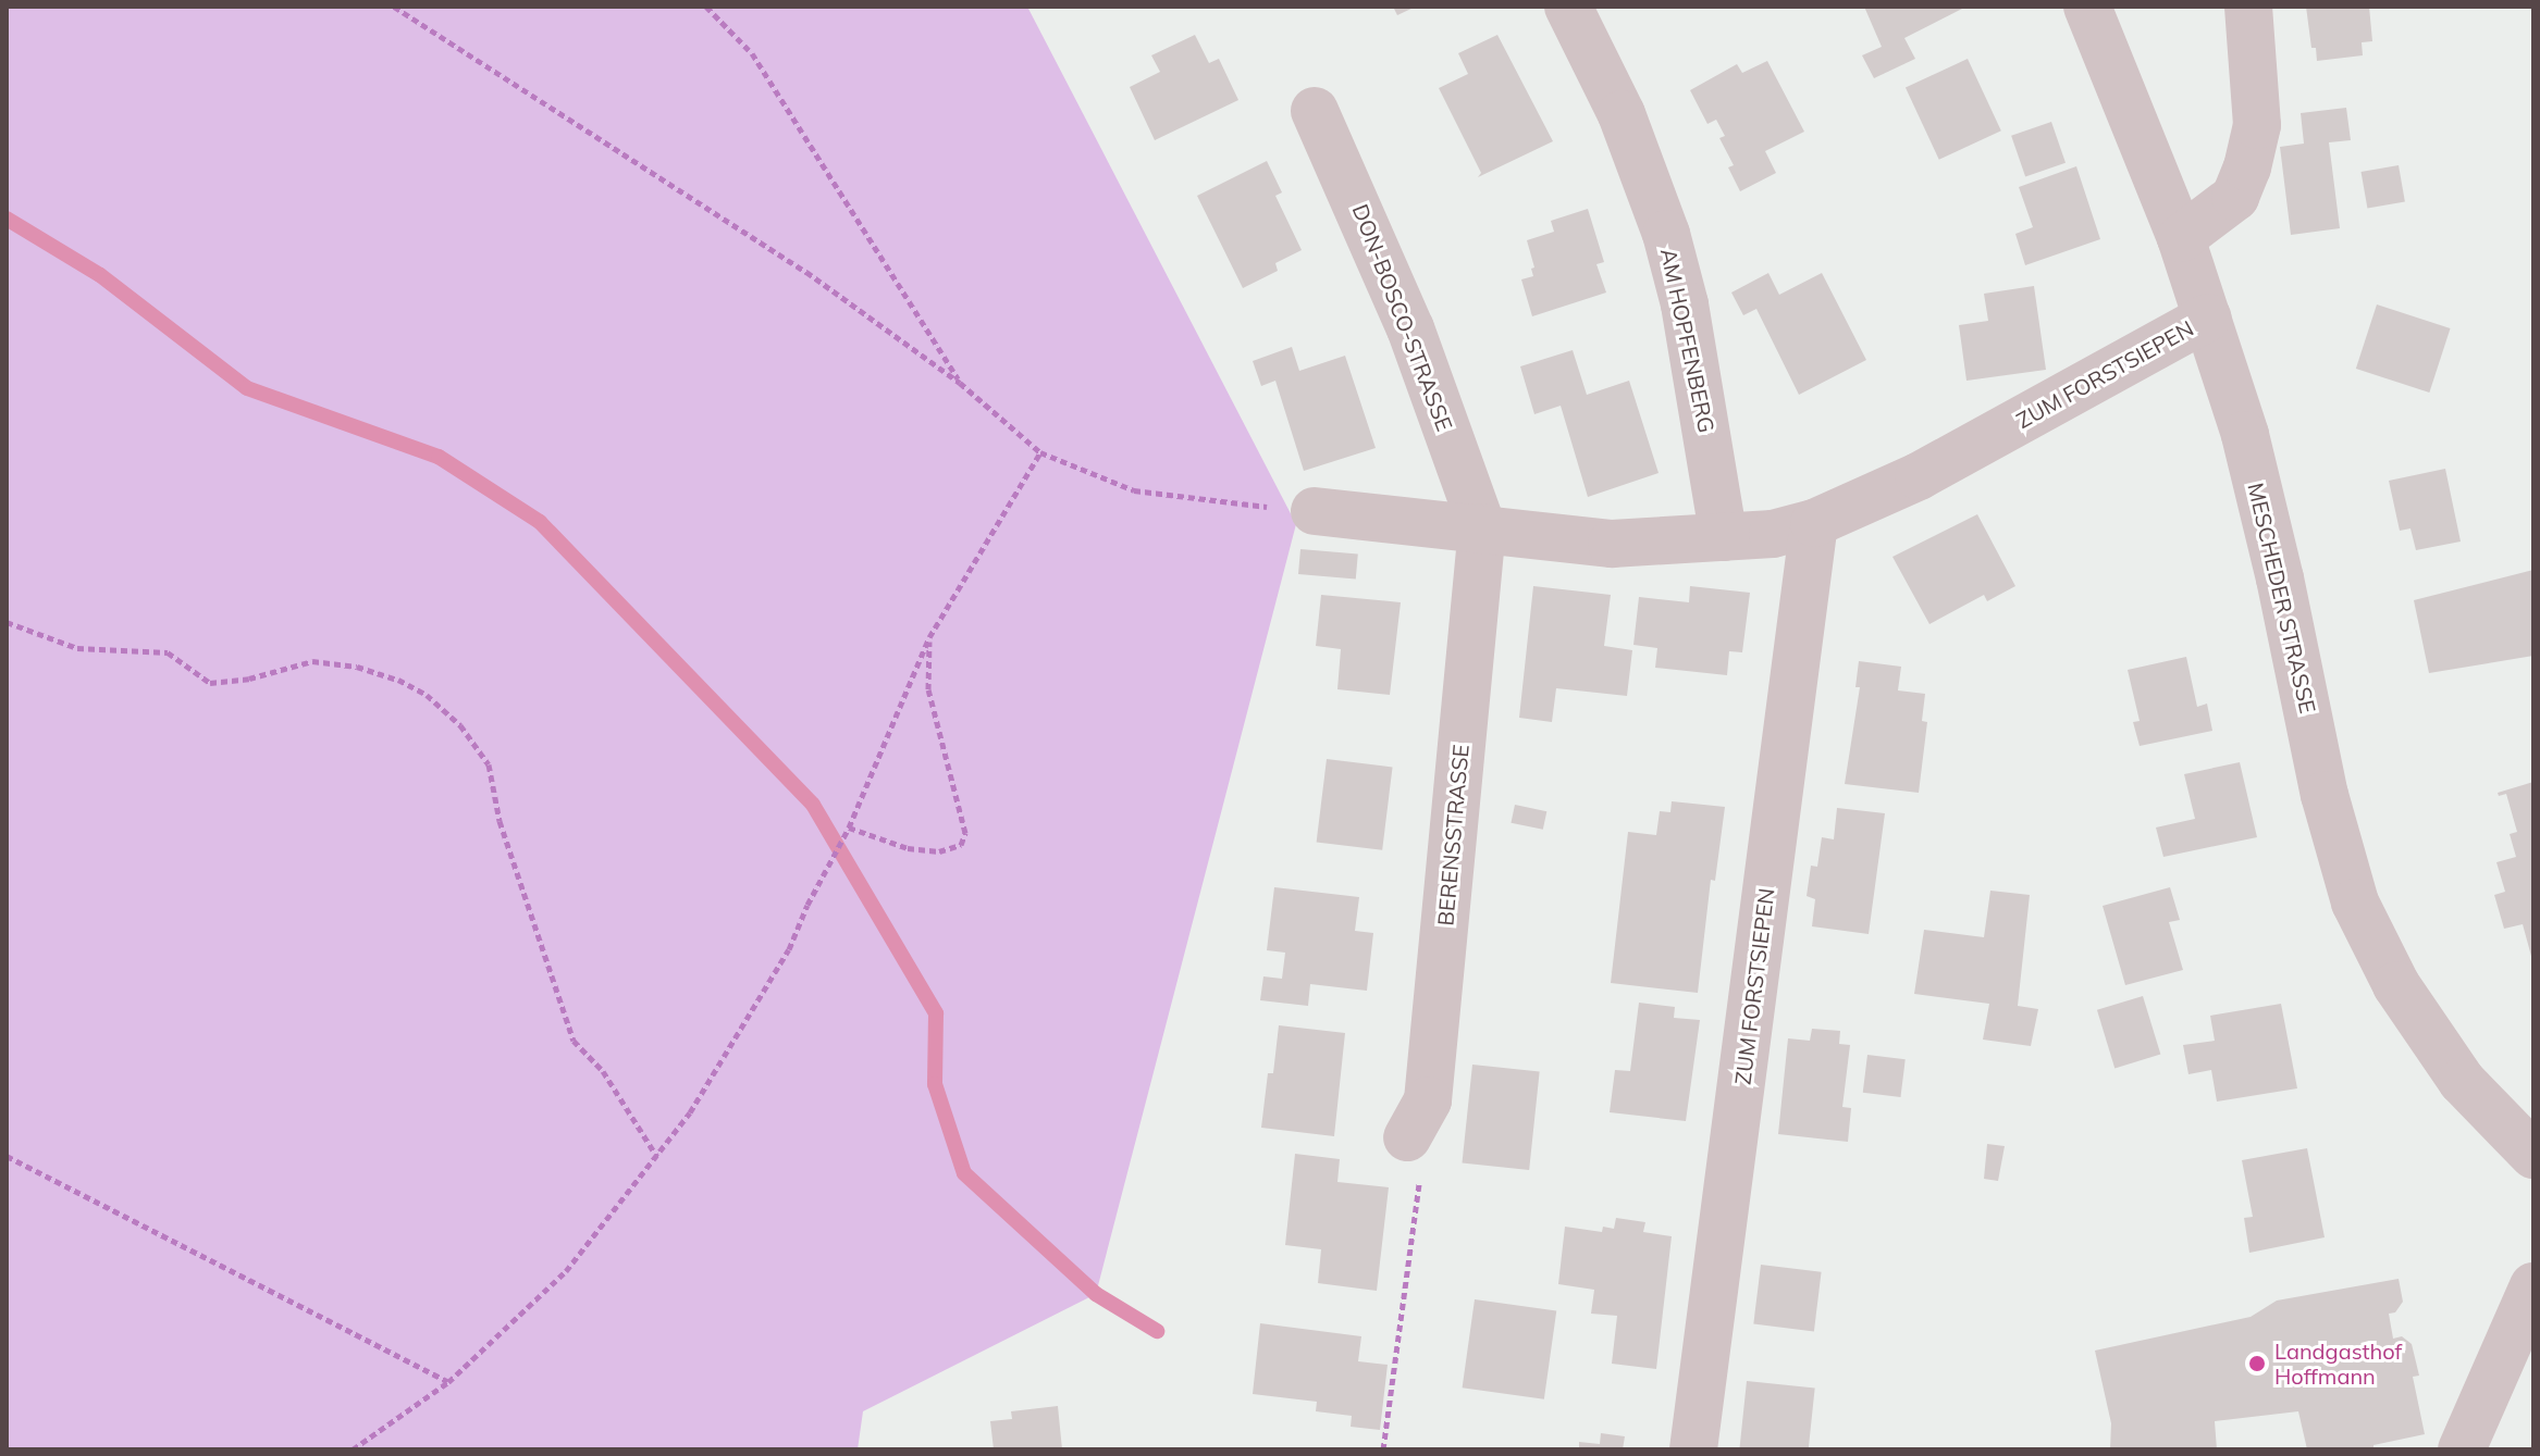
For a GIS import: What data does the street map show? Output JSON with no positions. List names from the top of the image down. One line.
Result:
{"streets":{"street":["DON-BOSCO-STRASSE","AM HOPFENBERG","ZUM FORSTSIEPEN","MESCHEDER STRASSE","BERENSSTRASSE"]},"crossings":[["DON-BOSCO-STRASSE","ZUM FORSTSIEPEN"],["DON-BOSCO-STRASSE","BERENSSTRASSE"],["AM HOPFENBERG","ZUM FORSTSIEPEN"],["ZUM FORSTSIEPEN","MESCHEDER STRASSE"],["ZUM FORSTSIEPEN","BERENSSTRASSE"]],"places":["Landgasthof Hoffmann"]}
